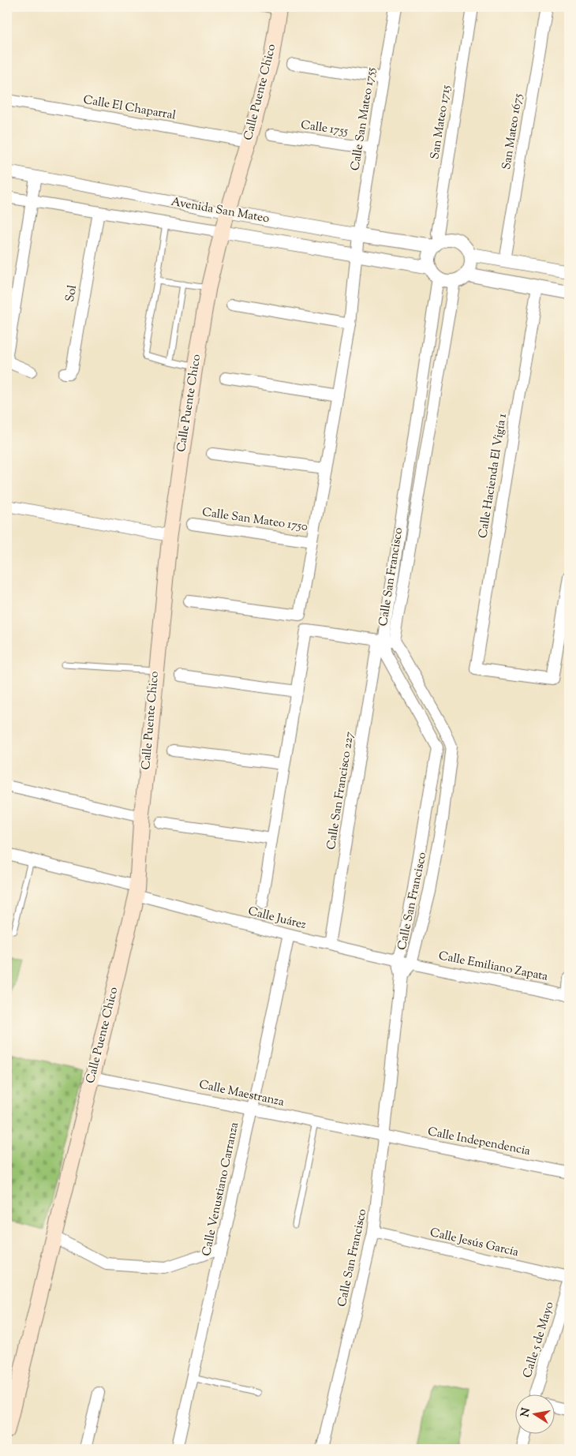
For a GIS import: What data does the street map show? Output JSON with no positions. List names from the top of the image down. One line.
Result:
{"streets":{"main road":["Calle Puente Chico"],"street":["Calle El Chaparral","Calle San Mateo 1755","San Mateo 1715","Calle 1755","San Mateo 1675","Avenida San Mateo","Sol","Calle Hacienda El Vigía 1","Calle San Mateo 1750","Calle San Francisco","Calle San Francisco 227","Calle Juárez","Calle Emiliano Zapata","Calle Maestranza","Calle Independencia","Calle Venustiano Carranza","Calle Jesús García","Calle 5 de Mayo"]},"crossings":[["Calle Puente Chico","Calle El Chaparral"],["Calle Puente Chico","Avenida San Mateo"],["Calle Puente Chico","Calle Juárez"],["Calle Puente Chico","Calle Maestranza"],["Calle San Mateo 1755","Calle 1755"],["Calle San Mateo 1755","Avenida San Mateo"],["Calle San Mateo 1755","Calle San Mateo 1750"],["San Mateo 1715","Avenida San Mateo"],["San Mateo 1715","Calle San Francisco"],["Avenida San Mateo","Sol"],["Avenida San Mateo","Calle San Mateo 1750"],["Avenida San Mateo","Calle San Francisco"],["Calle San Francisco","Calle San Francisco 227"],["Calle San Francisco","Calle Juárez"],["Calle San Francisco","Calle Emiliano Zapata"],["Calle San Francisco","Calle Maestranza"],["Calle San Francisco","Calle Independencia"],["Calle San Francisco","Calle Jesús García"],["Calle San Francisco 227","Calle Juárez"],["Calle Juárez","Calle Emiliano Zapata"],["Calle Juárez","Calle Venustiano Carranza"],["Calle Maestranza","Calle Independencia"],["Calle Maestranza","Calle Venustiano Carranza"]],"north":"left"}
